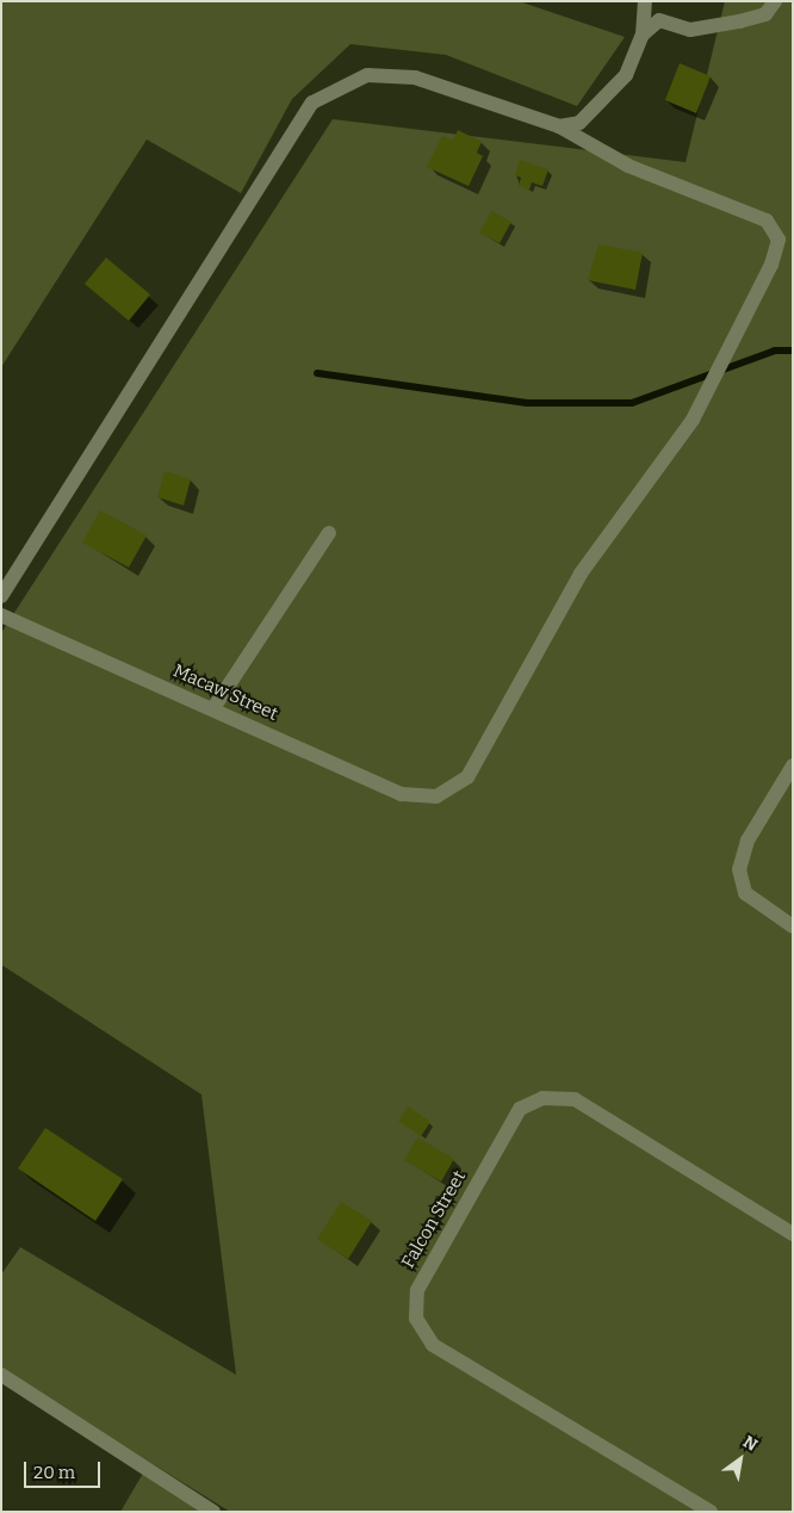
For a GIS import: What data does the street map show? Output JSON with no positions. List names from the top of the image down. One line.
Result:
{"streets":{"street":["Macaw Street","Falcon Street"]},"scale_bar":"20 m","north":"top right"}
